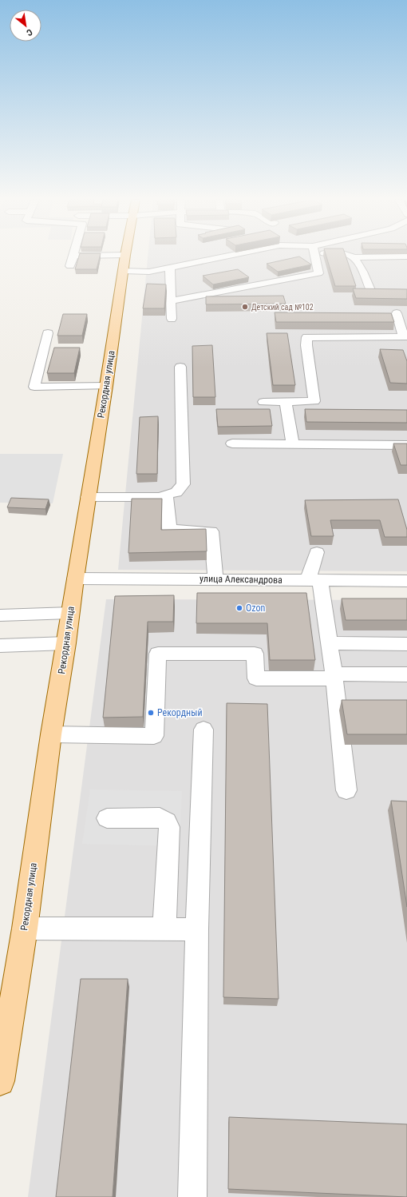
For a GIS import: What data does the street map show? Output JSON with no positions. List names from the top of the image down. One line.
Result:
{"streets":{"main road":["Рекордная улица"],"street":["улица Александрова"]},"crossings":[["Рекордная улица","улица Александрова"]],"places":["Детский сад №102","Ozon","Рекордный"],"north":"bottom right"}
